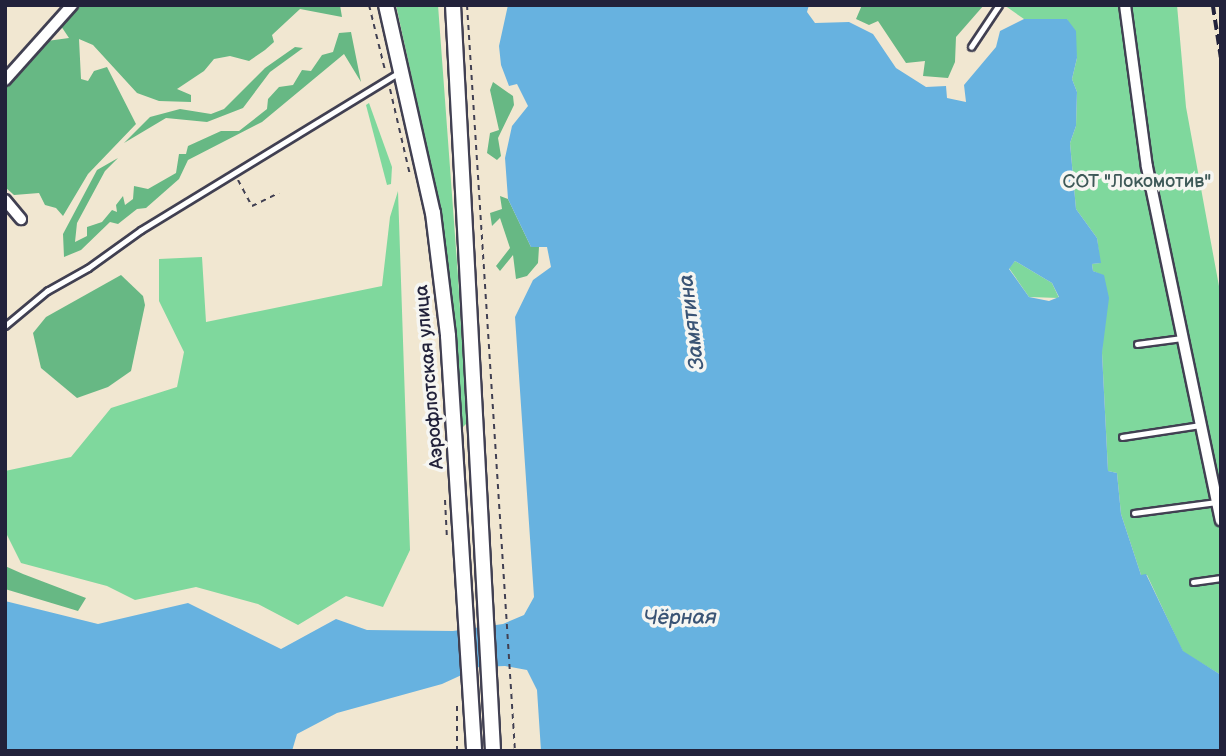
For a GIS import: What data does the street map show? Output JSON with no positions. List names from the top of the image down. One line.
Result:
{"streets":{"main road":["Аэрофлотская улица"]},"water":["Замятина","Чёрная"],"parks":["СОТ \"Локомотив\""]}
